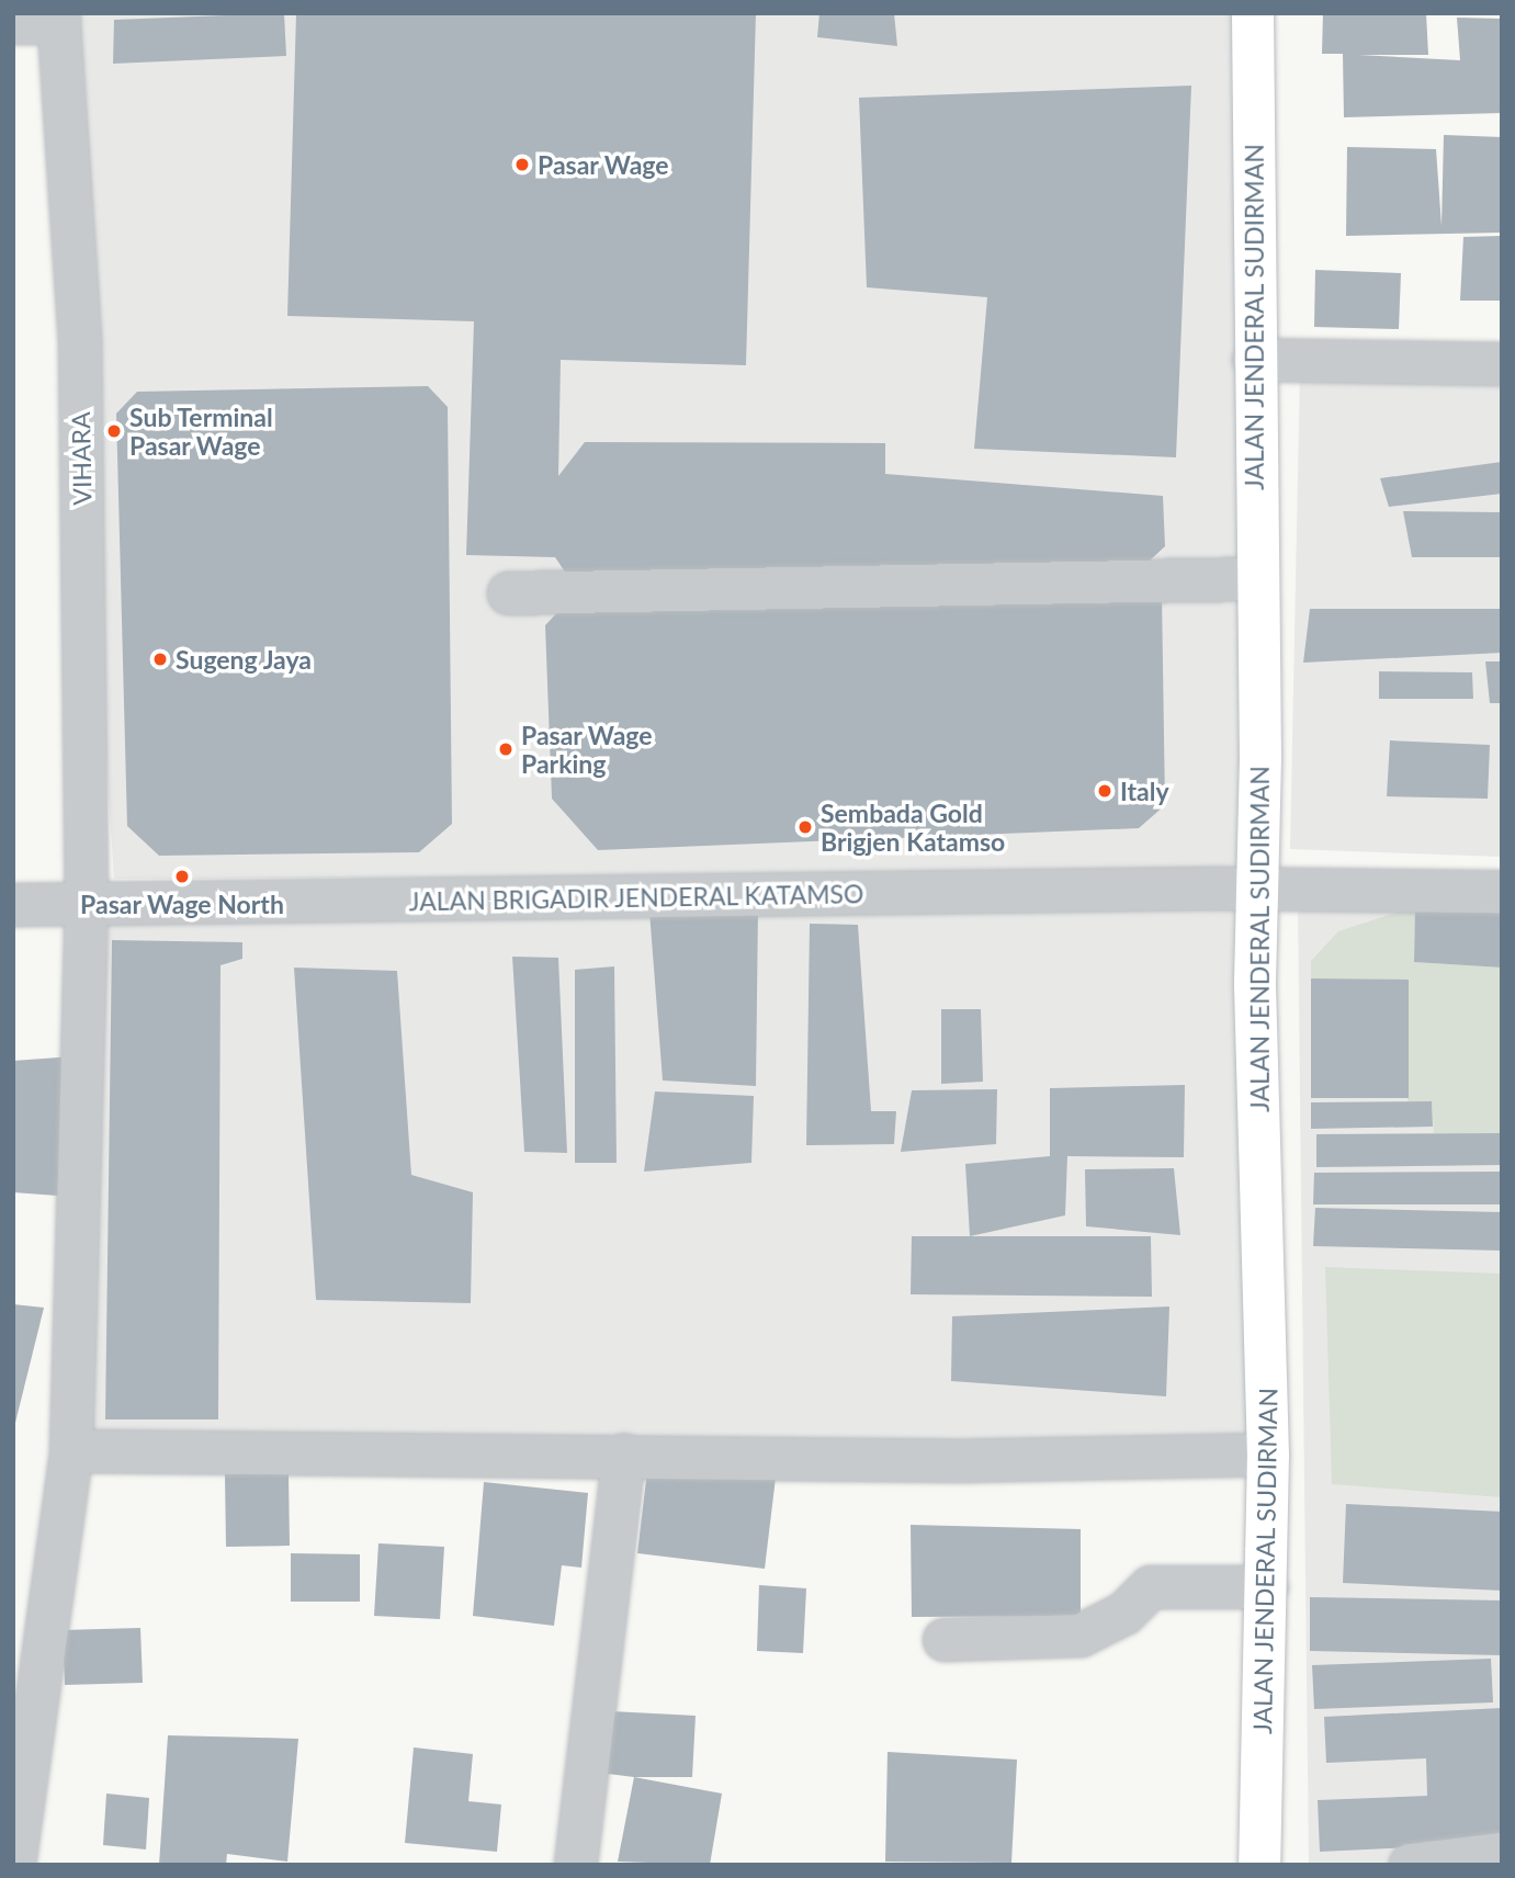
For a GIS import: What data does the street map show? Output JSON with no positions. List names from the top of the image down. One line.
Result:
{"streets":{"main road":["JALAN JENDERAL SUDIRMAN"],"street":["VIHARA","JALAN BRIGADIR JENDERAL KATAMSO"]},"crossings":[["JALAN JENDERAL SUDIRMAN","JALAN BRIGADIR JENDERAL KATAMSO"],["VIHARA","JALAN BRIGADIR JENDERAL KATAMSO"]],"places":["Pasar Wage","Sub Terminal Pasar Wage","Sugeng Jaya","Pasar Wage Parking","Italy","Sembada Gold Brigjen Katamso","Pasar Wage North"]}
